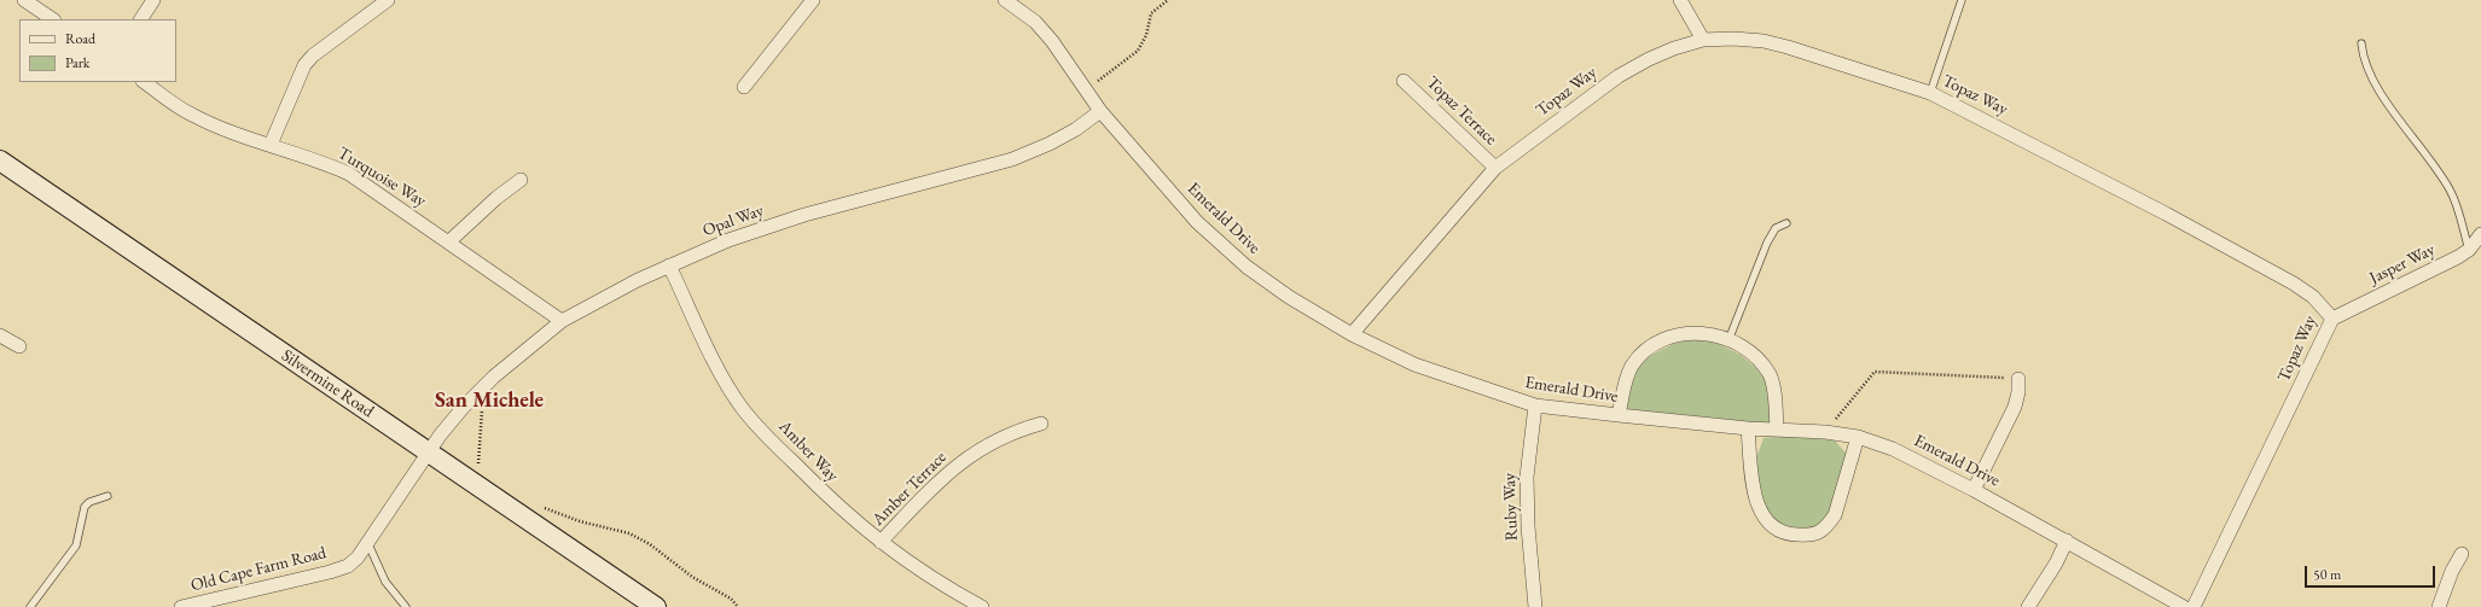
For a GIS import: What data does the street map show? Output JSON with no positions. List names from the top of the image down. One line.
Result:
{"streets":{"street":["Topaz Way","Topaz Terrace","Turquoise Way","Emerald Drive","Opal Way","Jasper Way","Silvermine Road","Amber Way","Amber Terrace","Ruby Way","Old Cape Farm Road"]},"crossings":[["Topaz Way","Topaz Terrace"],["Topaz Way","Emerald Drive"],["Topaz Way","Jasper Way"],["Turquoise Way","Opal Way"],["Emerald Drive","Opal Way"],["Emerald Drive","Ruby Way"],["Opal Way","Silvermine Road"],["Opal Way","Amber Way"],["Opal Way","Old Cape Farm Road"],["Silvermine Road","Old Cape Farm Road"],["Amber Way","Amber Terrace"]],"districts":["San Michele"],"legend":["Road","Park"],"scale_bar":"50 m"}
